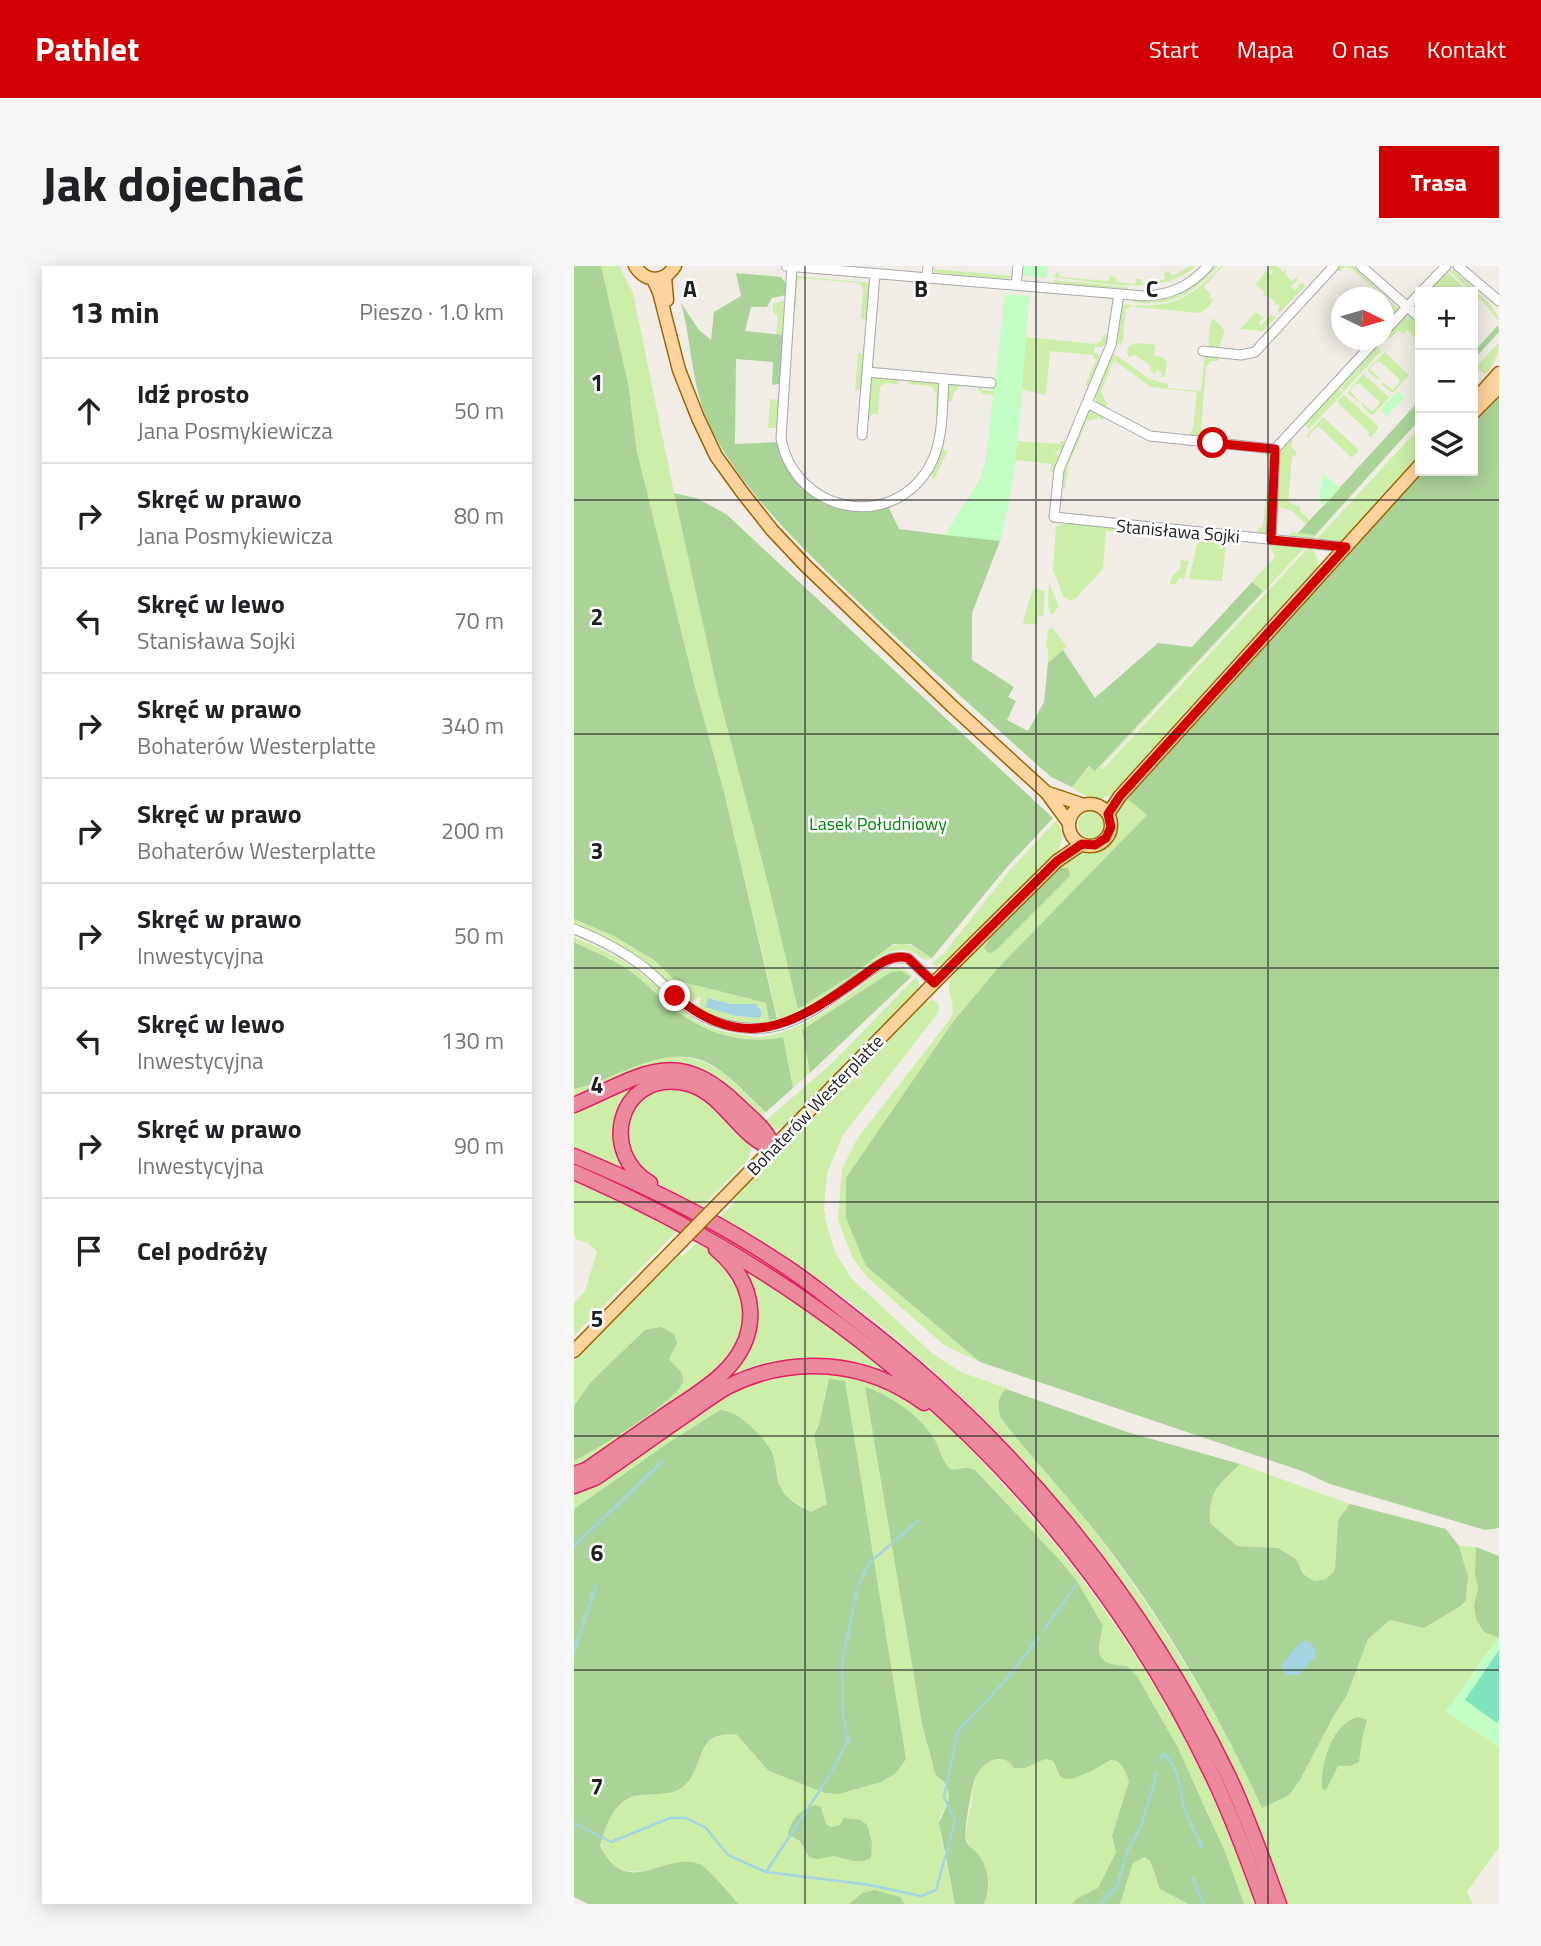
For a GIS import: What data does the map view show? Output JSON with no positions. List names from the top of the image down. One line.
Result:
{"streets":{"main road":["Bohaterów Westerplatte"],"street":["Stanisława Sojki"]},"parks":["Lasek Południowy"],"north":"right","page":{"header":"Pathlet","nav":["Start","Mapa","O nas","Kontakt"],"title":"Jak dojechać","buttons":"Trasa","heading":["13 min","Pieszo · 1.0 km"],"map_buttons":["+","−"],"list":[["Idź prosto","Jana Posmykiewicza","50 m"],["Skręć w prawo","Jana Posmykiewicza","80 m"],["Skręć w lewo","Stanisława Sojki","70 m"],["Skręć w prawo","Bohaterów Westerplatte","340 m"],["Skręć w prawo","Bohaterów Westerplatte","200 m"],["Skręć w prawo","Inwestycyjna","50 m"],["Skręć w lewo","Inwestycyjna","130 m"],["Skręć w prawo","Inwestycyjna","90 m"],"Cel podróży"]},"grid":{"columns":["A","B","C"],"rows":["1","2","3","4","5","6","7"]}}
